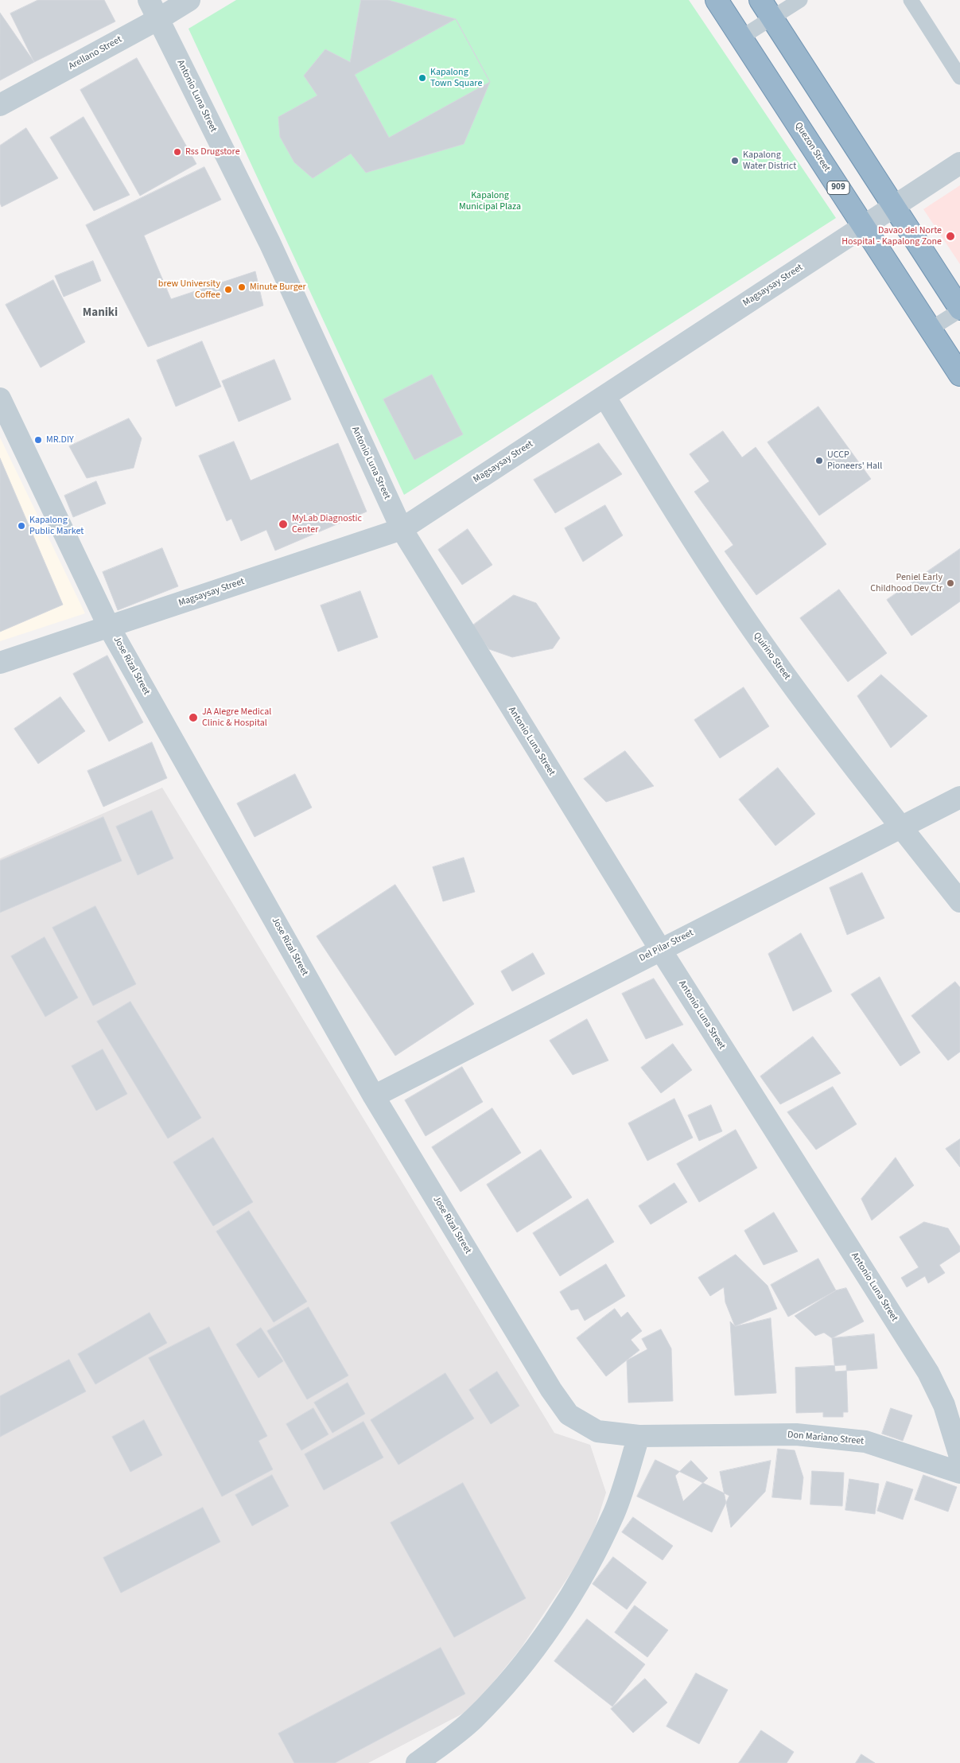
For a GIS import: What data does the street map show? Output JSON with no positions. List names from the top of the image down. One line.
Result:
{"streets":{"highway":["Quezon Street","909"],"street":["Arellano Street","Antonio Luna Street","Magsaysay Street","Quirino Street","Jose Rizal Street","Del Pilar Street","Don Mariano Street"]},"crossings":[["Arellano Street","Antonio Luna Street"],["Antonio Luna Street","Magsaysay Street"],["Antonio Luna Street","Del Pilar Street"],["Quezon Street","Magsaysay Street"],["Magsaysay Street","Quirino Street"],["Magsaysay Street","Jose Rizal Street"],["Quirino Street","Del Pilar Street"],["Jose Rizal Street","Del Pilar Street"],["Jose Rizal Street","Don Mariano Street"]],"districts":["Maniki"],"parks":["Kapalong Municipal Plaza"],"places":["Kapalong Town Square","Rss Drugstore","Kapalong Water District","Davao del Norte Hospital - Kapalong Zone","Minute Burger","brew University Coffee","MR.DIY","UCCP Pioneers' Hall","MyLab Diagnostic Center","Kapalong Public Market","Peniel Early Childhood Dev Ctr","JA Alegre Medical Clinic & Hospital"]}
